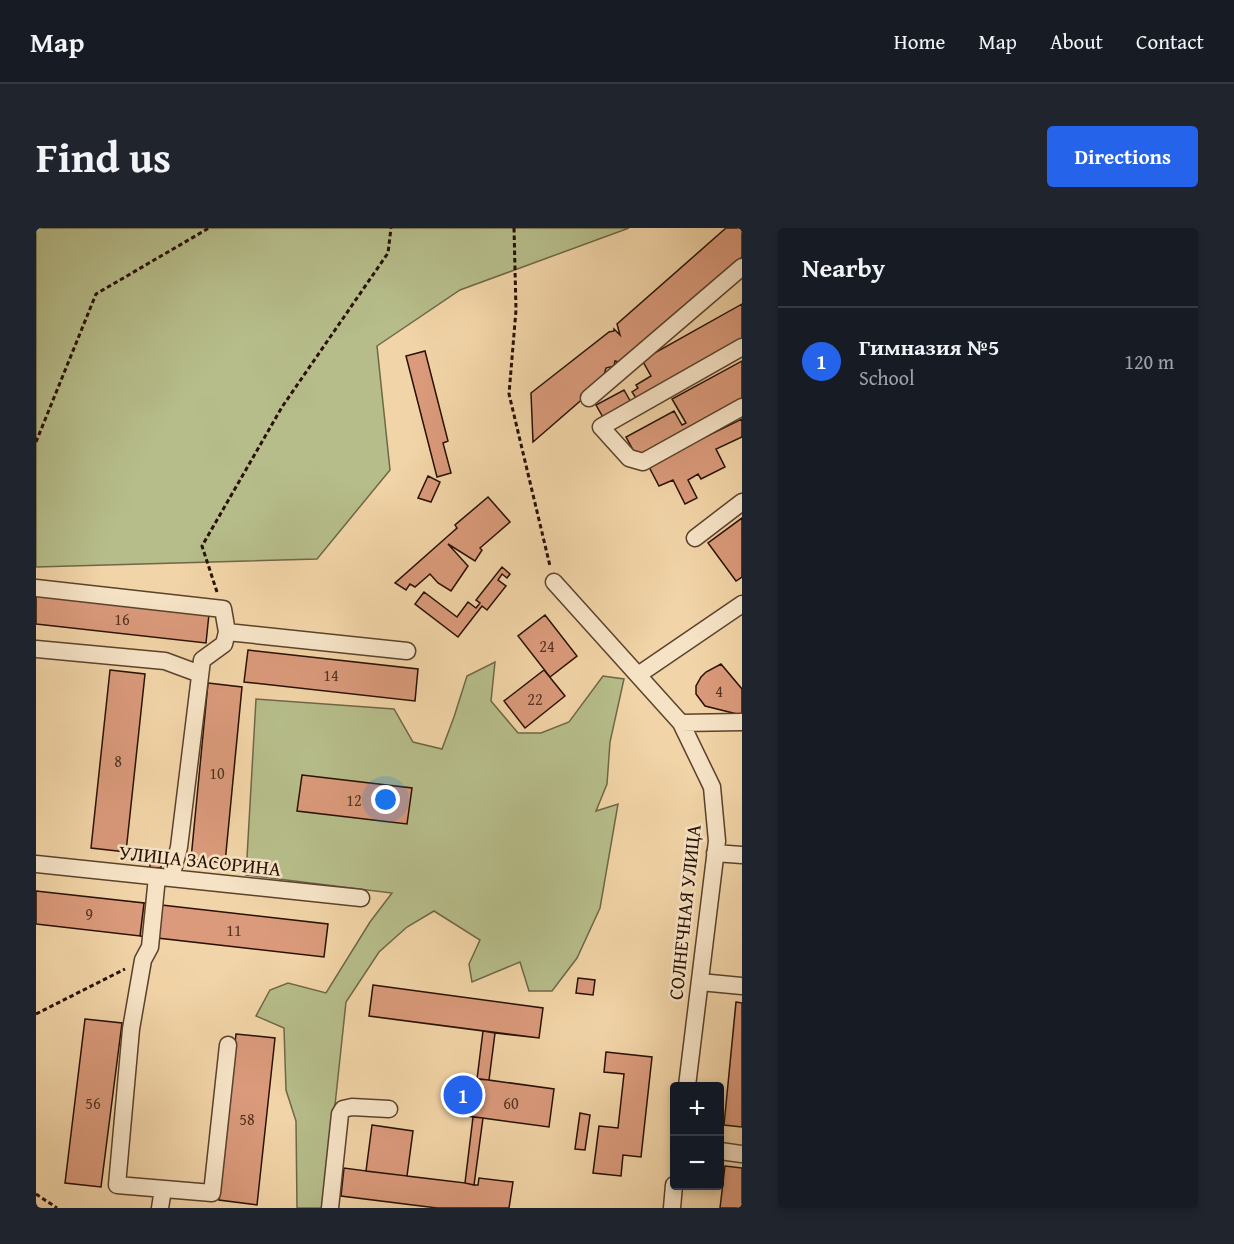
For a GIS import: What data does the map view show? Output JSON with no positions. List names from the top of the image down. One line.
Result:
{"streets":{"street":["УЛИЦА ЗАСОРИНА","СОЛНЕЧНАЯ УЛИЦА"]},"house_numbers":["16","24","14","4","22","8","10","12","9","11","56","60","58"],"page":{"header":"Map","nav":["Home","Map","About","Contact"],"title":"Find us","buttons":"Directions","heading":"Nearby","list":[{"mark":"1","name":"Гимназия №5","note":"School","value":"120 m"}],"pins":"1","map_buttons":["+","−"]}}
